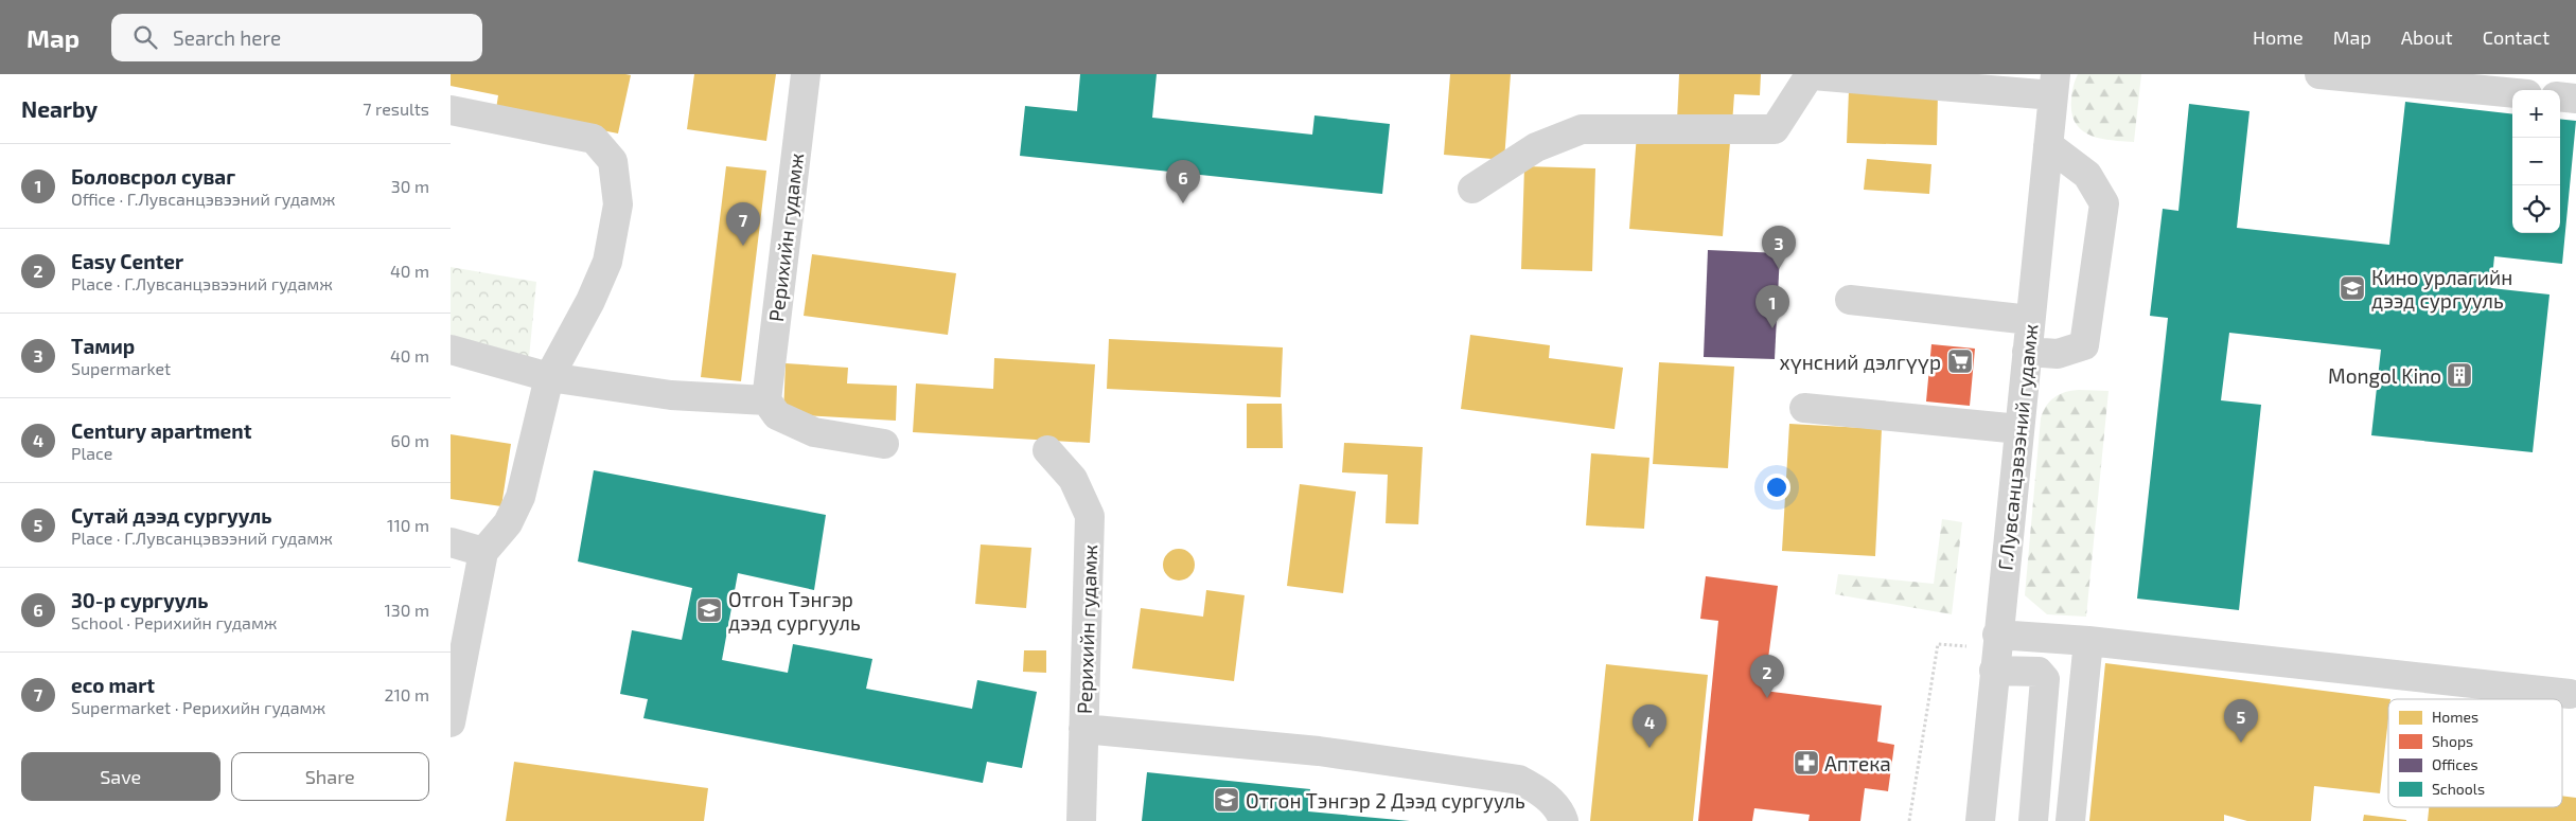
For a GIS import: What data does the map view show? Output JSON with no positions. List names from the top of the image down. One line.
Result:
{"streets":{"street":["Рерихийн гудамж","Г.Лувсанцэвээний гудамж"]},"places":{"school or university":["Кино урлагийн дээд сургууль","Отгон Тэнгэр дээд сургууль","Отгон Тэнгэр 2 Дээд сургууль"],"supermarket":["хүнсний дэлгүүр"],"building":["Mongol Kino"],"pharmacy":["Аптека"]},"legend":["Homes","Shops","Offices","Schools"],"page":{"header":"Map","search":"Search here","nav":["Home","Map","About","Contact"],"heading":["Nearby","7 results"],"map_buttons":["+","−"],"list":[{"mark":"1","name":"Боловсрол суваг","note":"Office · Г.Лувсанцэвээний гудамж","value":"30 m"},{"mark":"2","name":"Easy Center","note":"Place · Г.Лувсанцэвээний гудамж","value":"40 m"},{"mark":"3","name":"Тамир","note":"Supermarket","value":"40 m"},{"mark":"4","name":"Century apartment","note":"Place","value":"60 m"},{"mark":"5","name":"Сутай дээд сургууль","note":"Place · Г.Лувсанцэвээний гудамж","value":"110 m"},{"mark":"6","name":"30-р сургууль","note":"School · Рерихийн гудамж","value":"130 m"},{"mark":"7","name":"eco mart","note":"Supermarket · Рерихийн гудамж","value":"210 m"}],"pins":["6","7","3","1","2","5","4"],"buttons":["Save","Share"]}}
